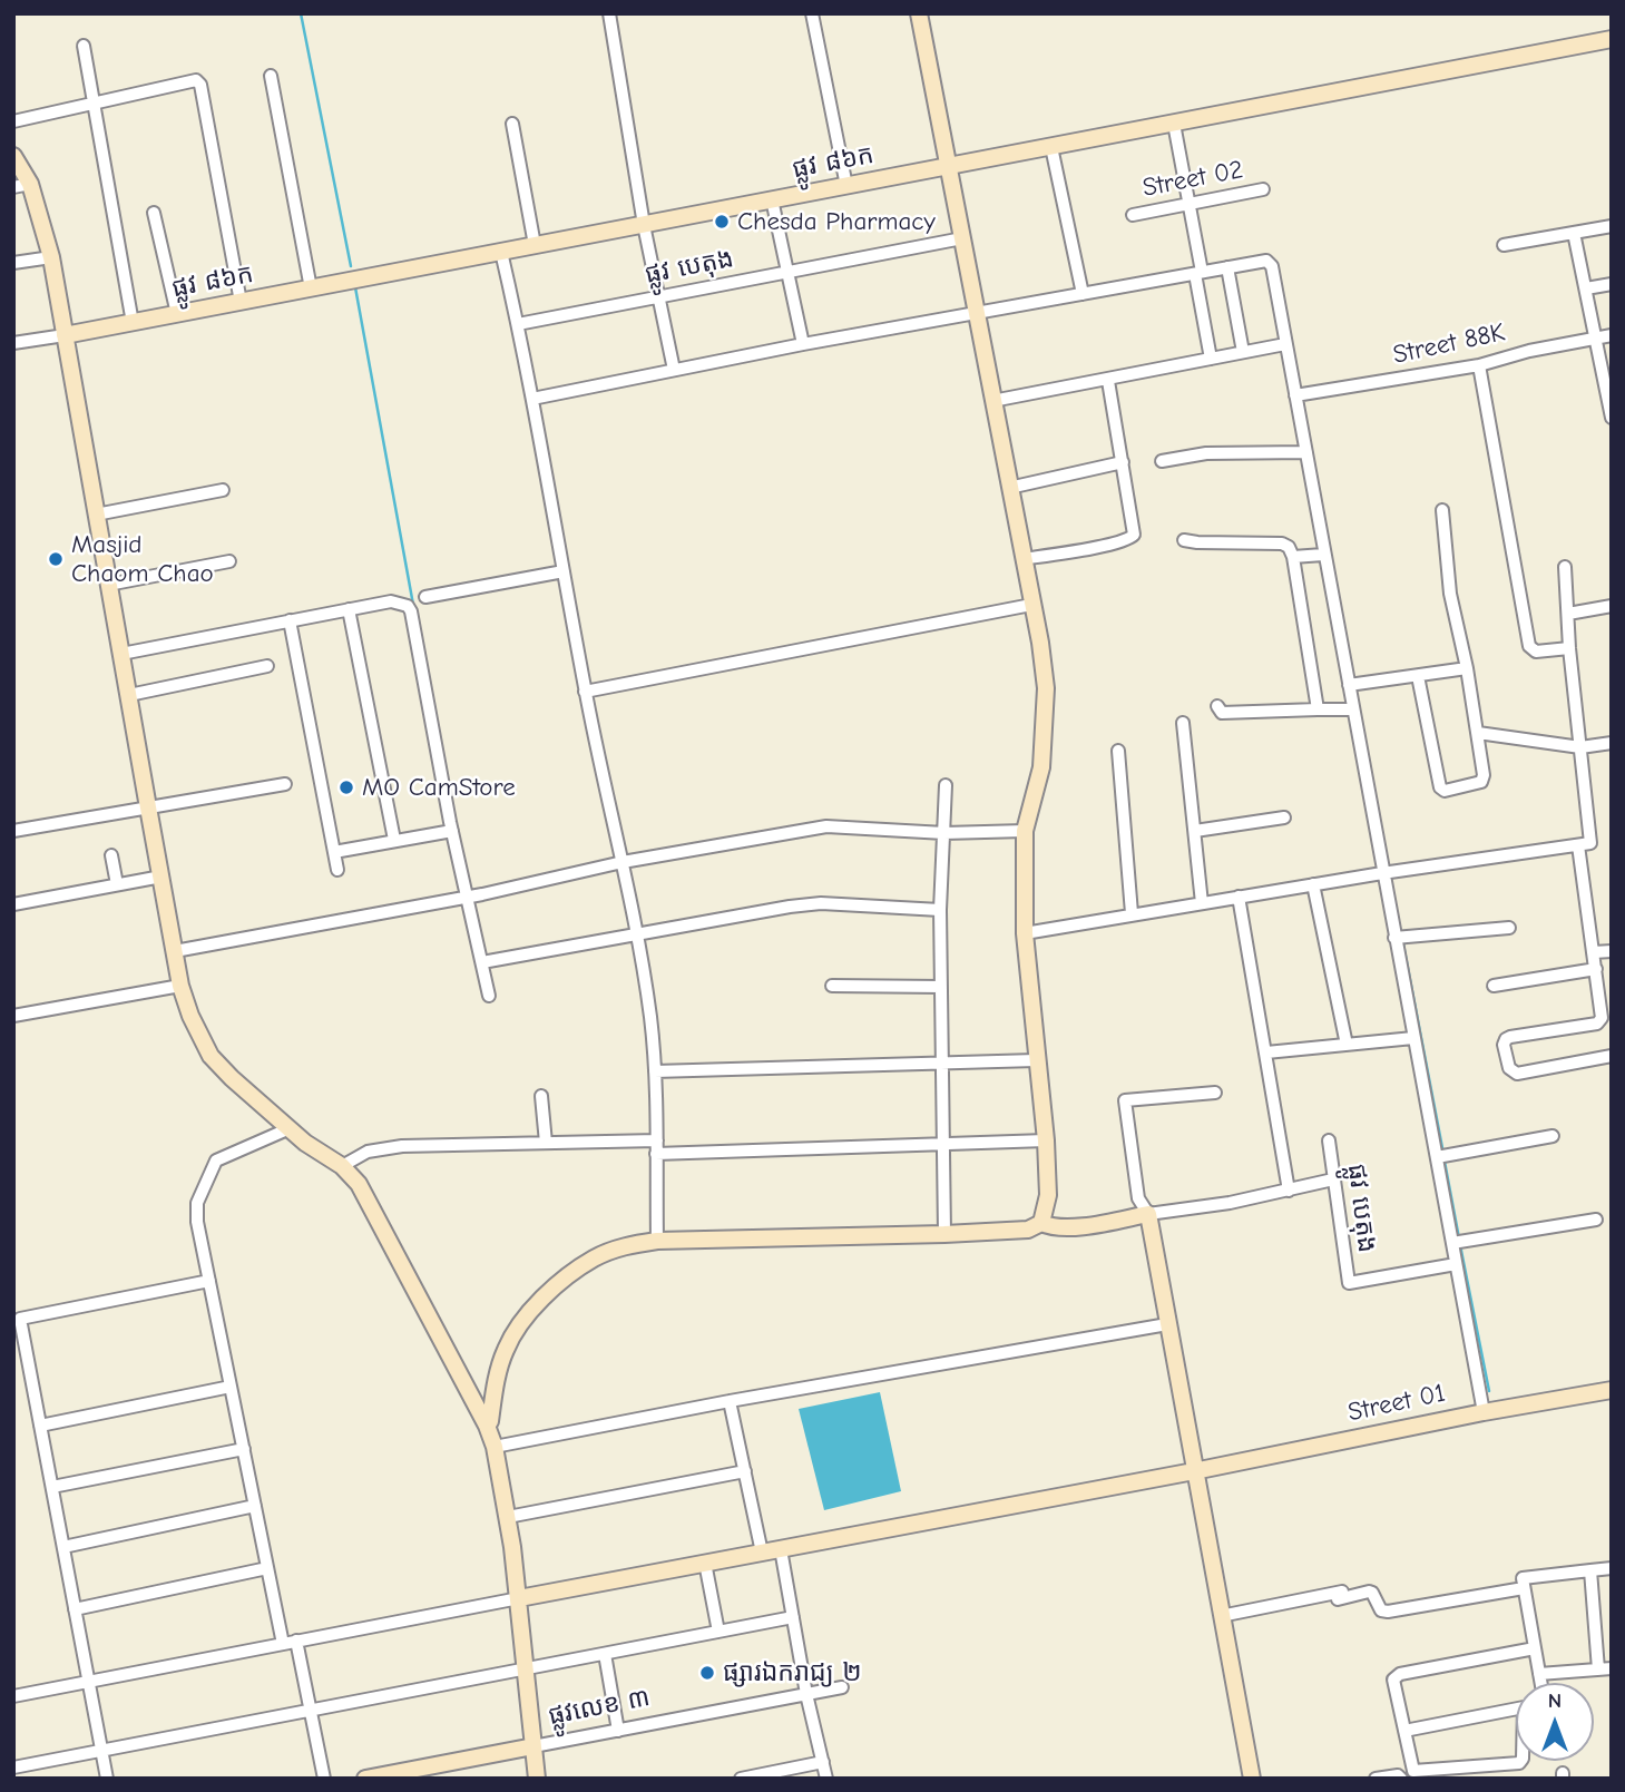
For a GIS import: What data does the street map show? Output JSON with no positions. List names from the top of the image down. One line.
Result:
{"streets":{"street":["ផ្លូវ ៨៦ក","Street 02","ផ្លូវ បេតុង","Street 88K","Street 01","ផ្លូវលេខ ៣"]},"places":["Chesda Pharmacy","Masjid Chaom Chao","MO CamStore","ផ្សារឯករាជ្យ ២"],"north":"top"}
